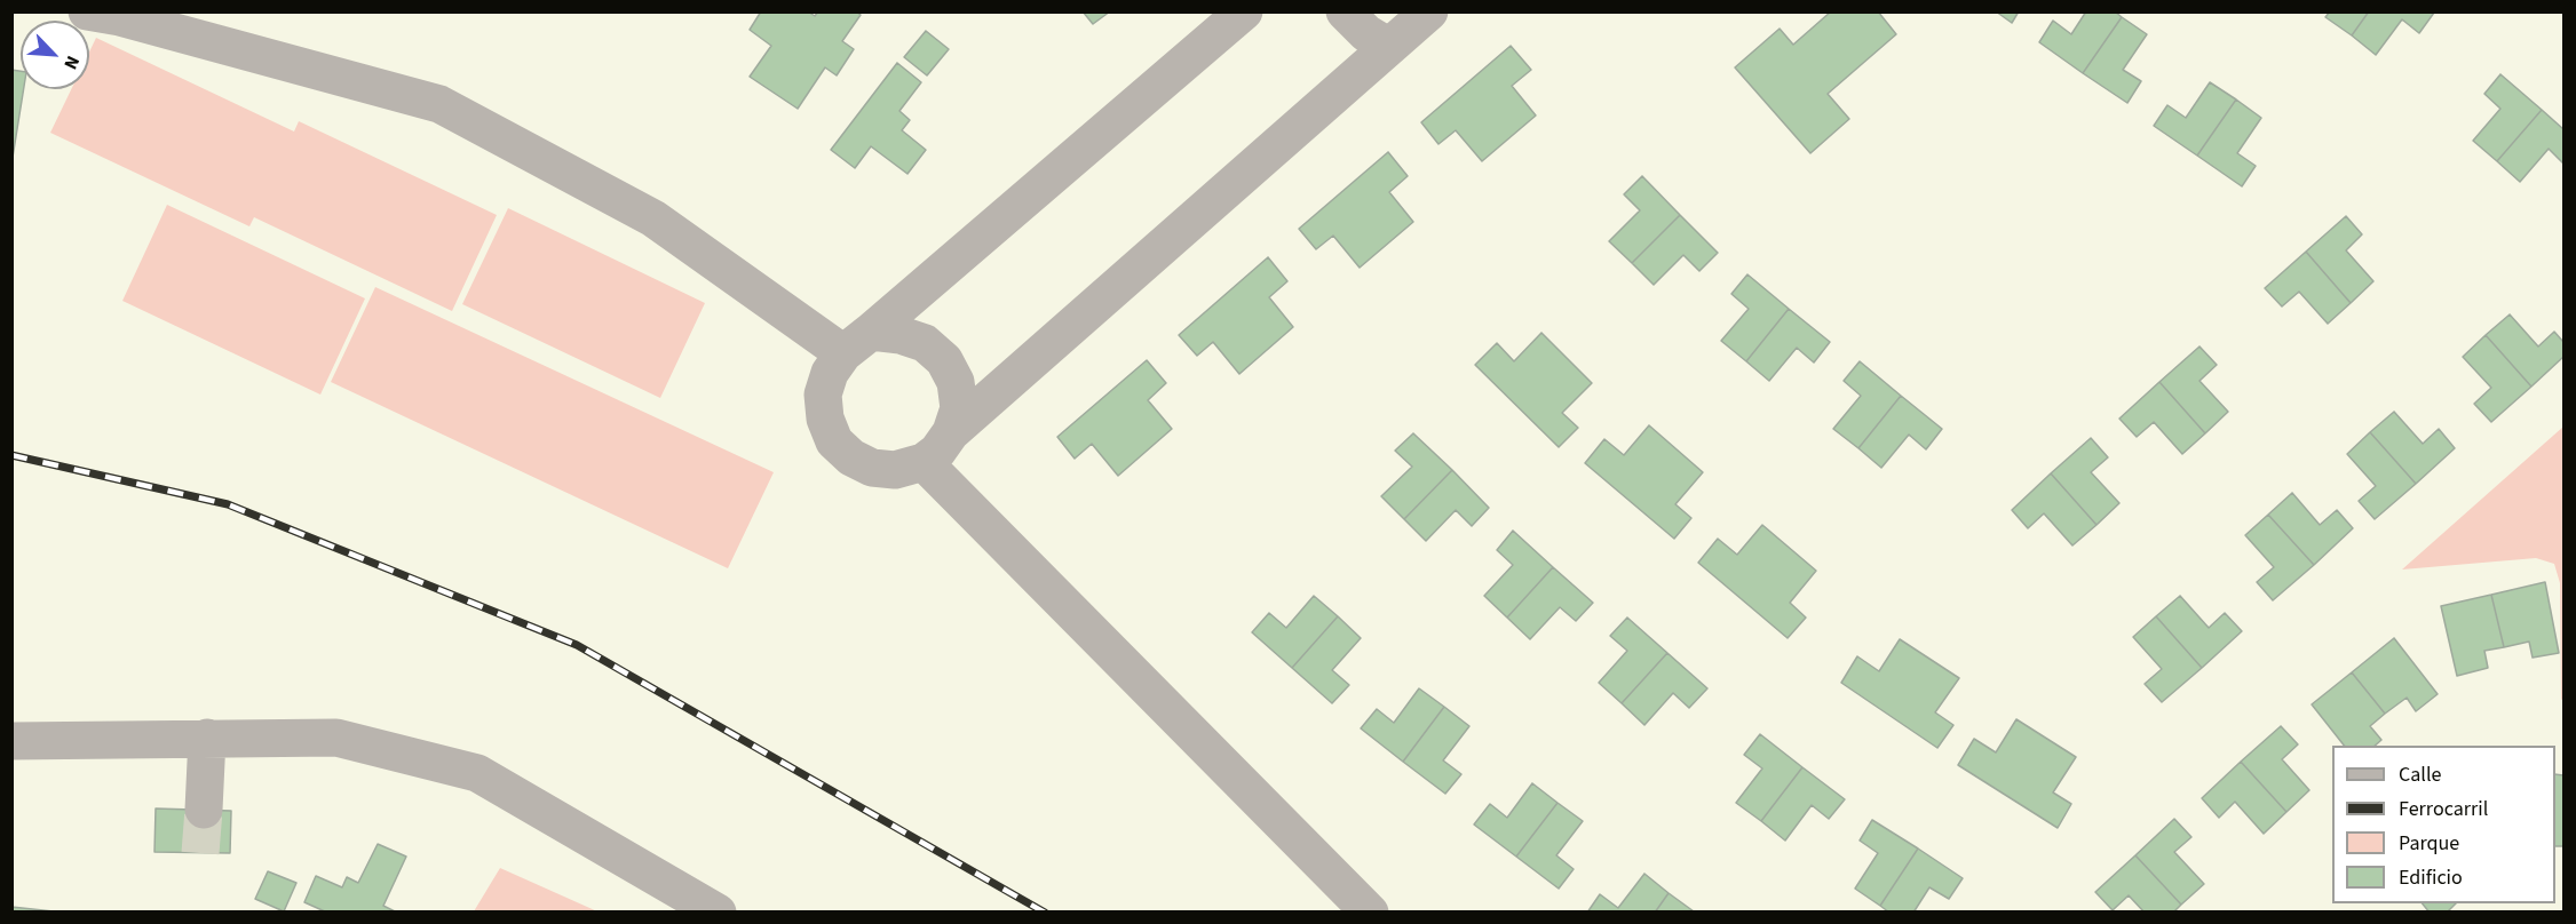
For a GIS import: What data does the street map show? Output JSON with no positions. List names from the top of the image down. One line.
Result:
{"legend":["Calle","Ferrocarril","Parque","Edificio"],"north":"bottom right"}
